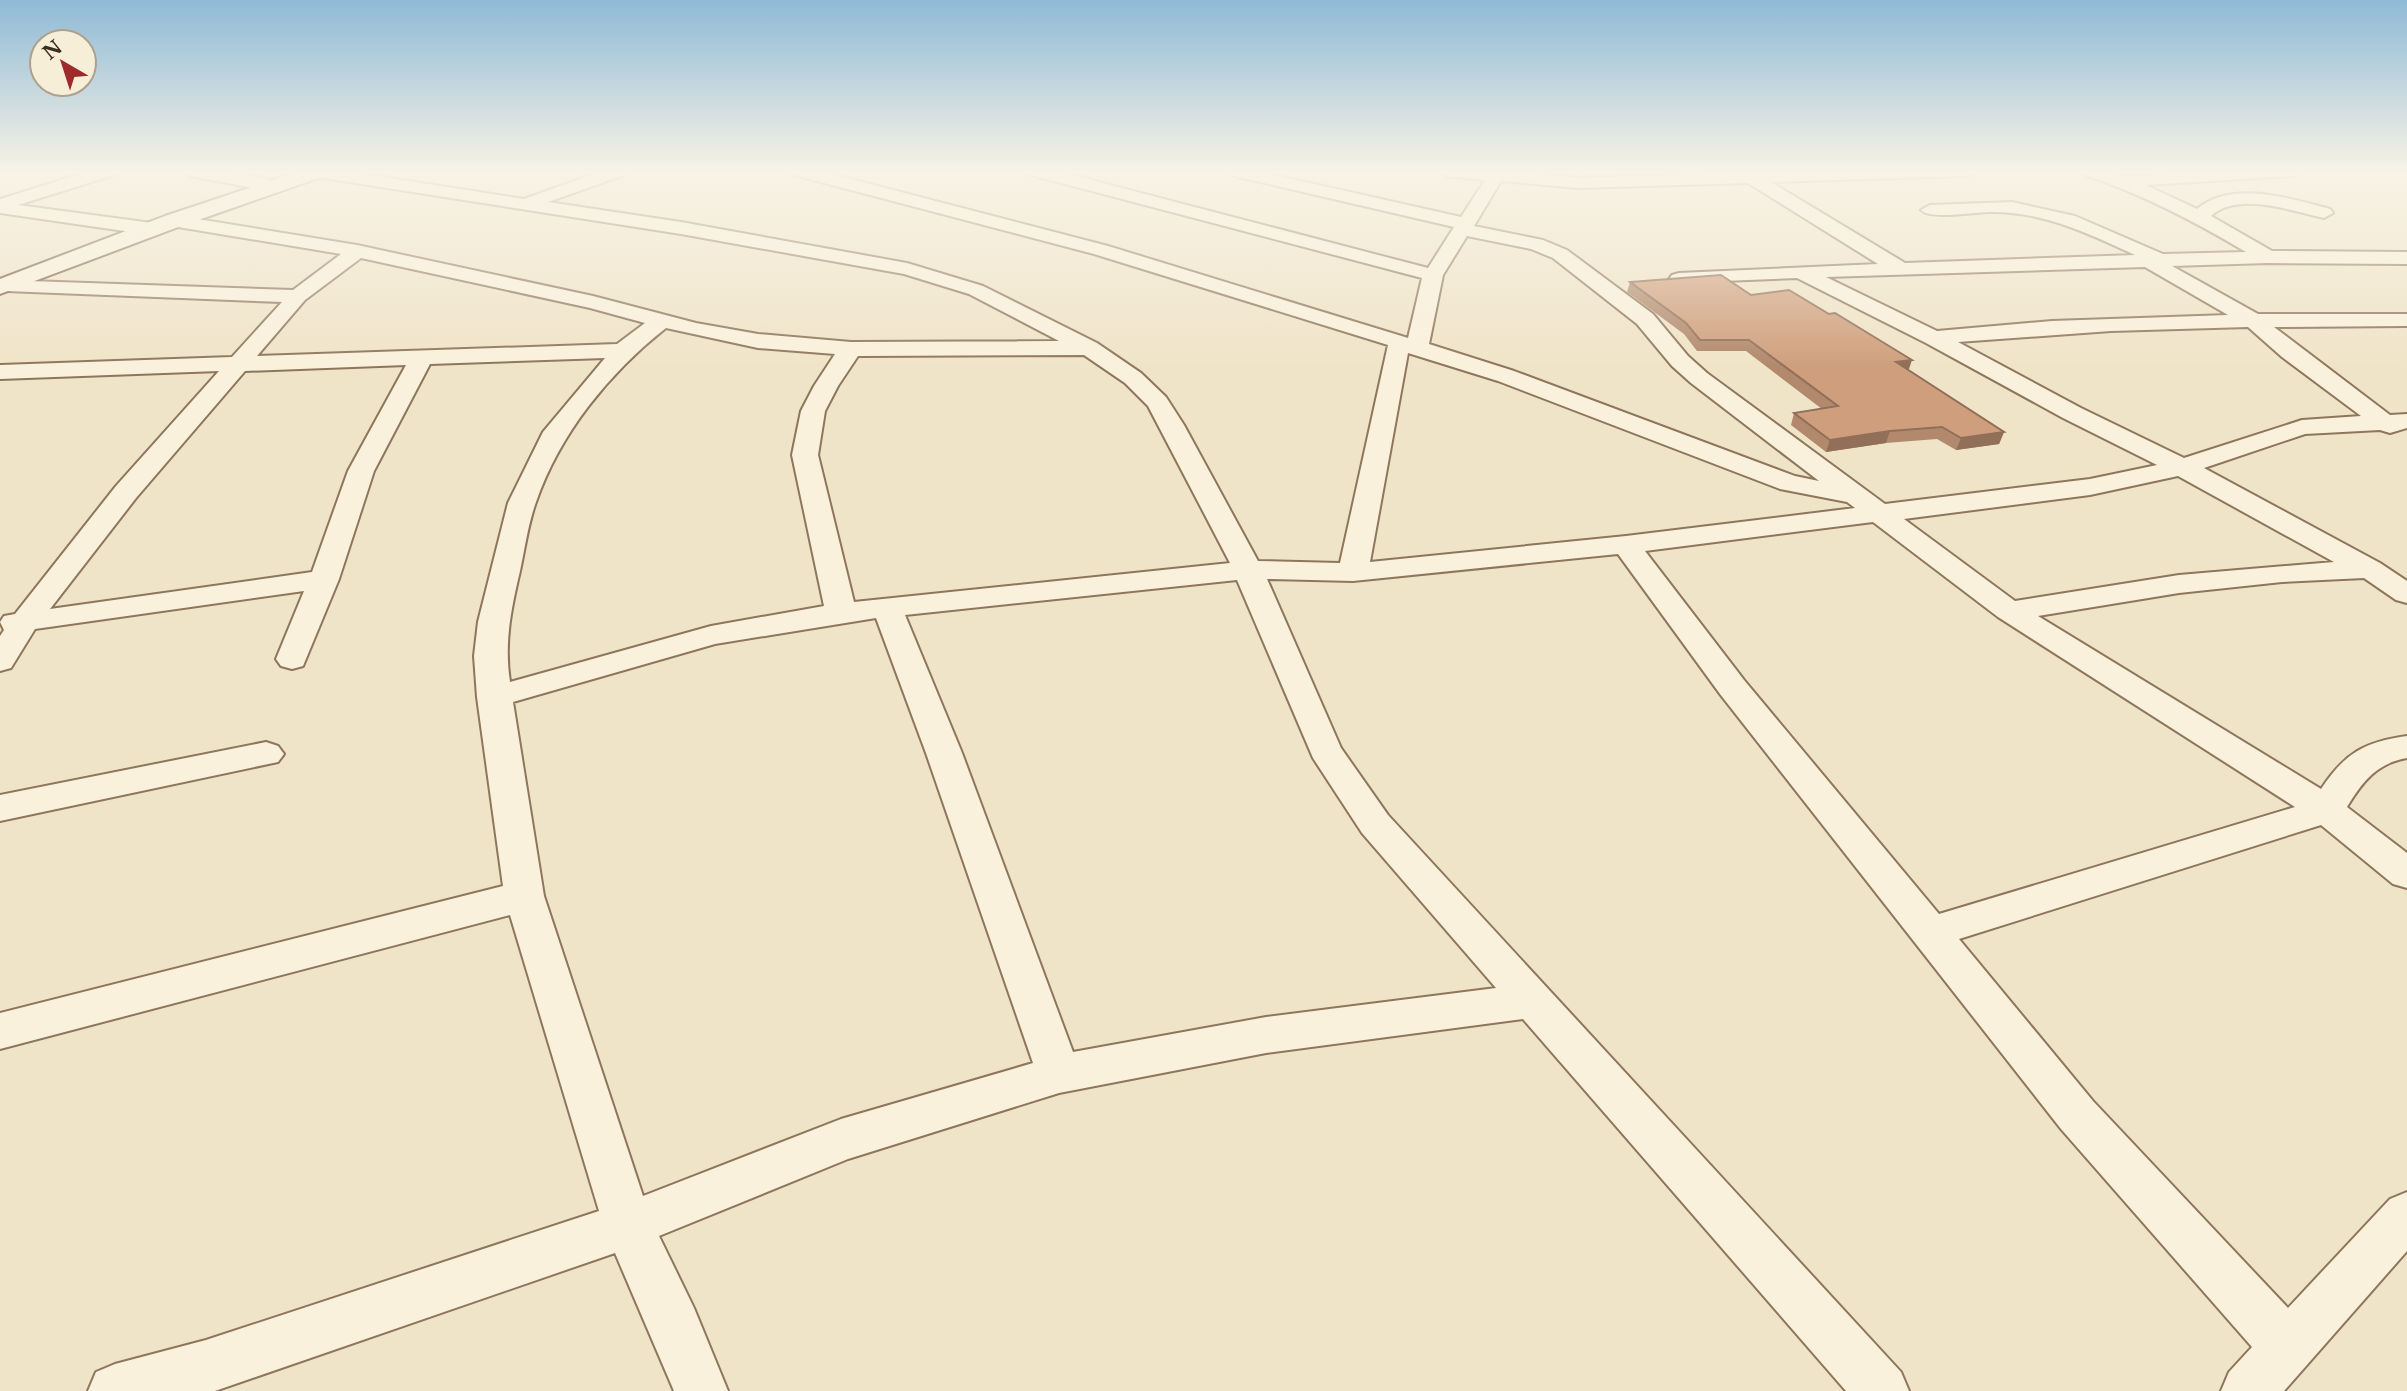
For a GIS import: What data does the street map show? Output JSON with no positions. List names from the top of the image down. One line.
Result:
{"north":"top left"}
